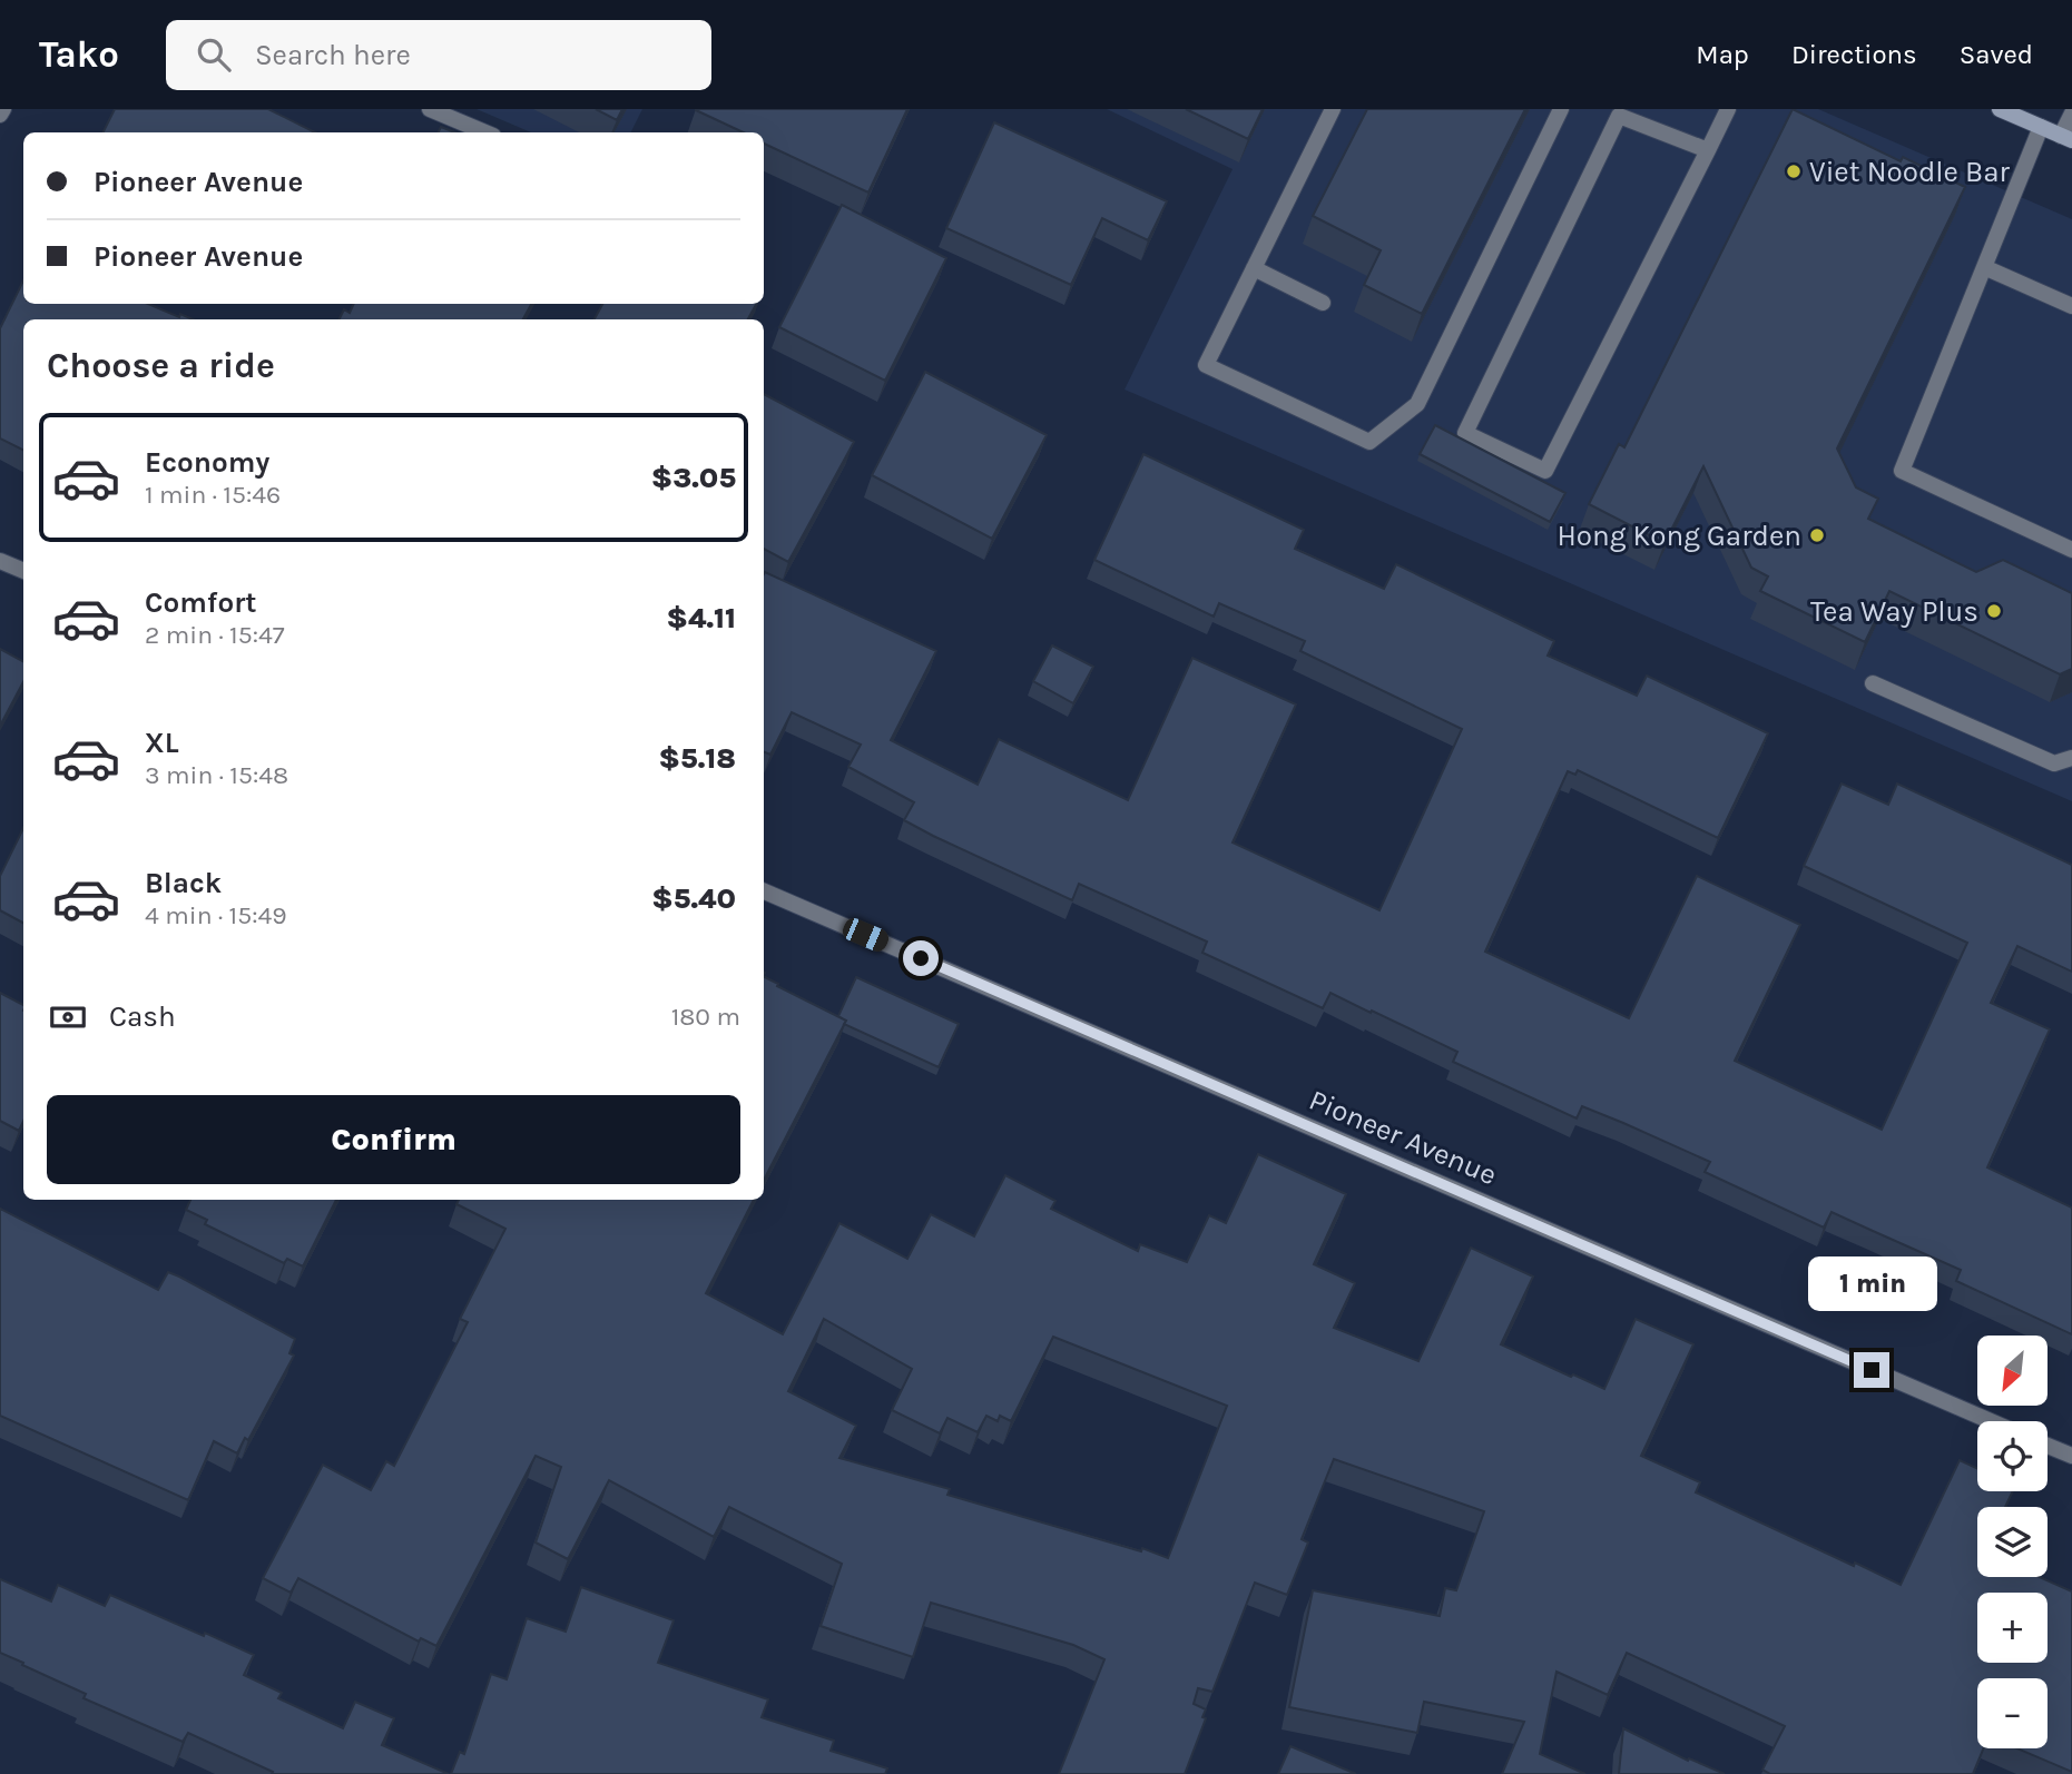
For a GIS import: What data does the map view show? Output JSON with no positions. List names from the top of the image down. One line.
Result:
{"streets":{"street":["Pioneer Avenue"]},"places":["Viet Noodle Bar","Hong Kong Garden","Tea Way Plus"],"north":"bottom left","page":{"header":"Tako","search":"Search here","nav":["Map","Directions","Saved"],"banner":["Pioneer Avenue","Pioneer Avenue"],"heading":"Choose a ride","list":[{"name":"Economy","note":"1 min · 15:46","value":"$3.05"},{"name":"Comfort","note":"2 min · 15:47","value":"$4.11"},{"name":"XL","note":"3 min · 15:48","value":"$5.18"},{"name":"Black","note":"4 min · 15:49","value":"$5.40"}],"pay":["Cash","180 m"],"buttons":"Confirm","bubble":"1 min","map_buttons":["+","−"]}}
